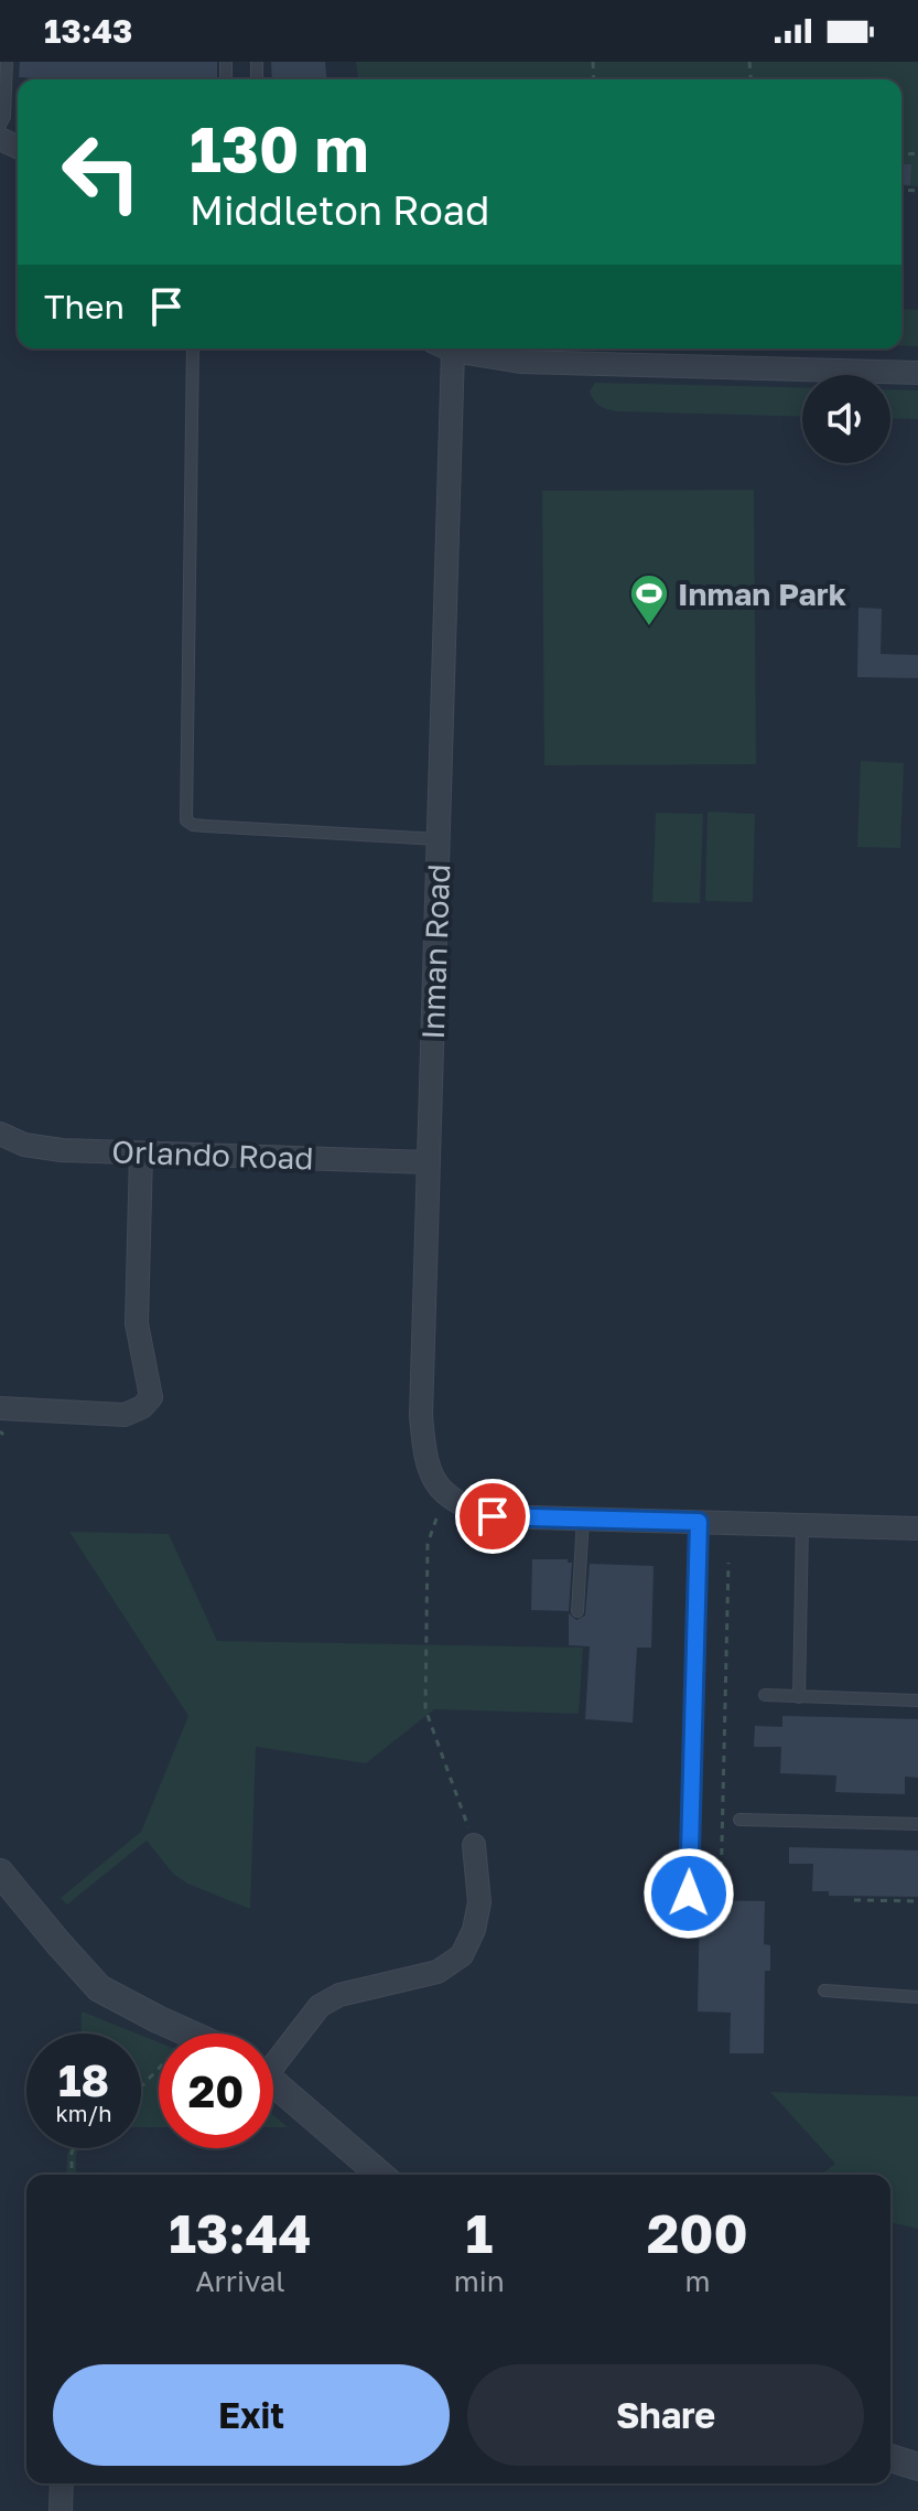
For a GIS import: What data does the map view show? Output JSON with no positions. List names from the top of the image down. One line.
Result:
{"streets":{"street":["Inman Road","Orlando Road"]},"crossings":[["Inman Road","Orlando Road"]],"places":{"sports":["Inman Park"]},"page":{"status":"13:43","turn":["130 m","Middleton Road"],"then":"Then","speed":"18 km/h","limit":"20","eta":["13:44","Arrival","1","min","200","m"],"buttons":["Exit","Share"]}}
